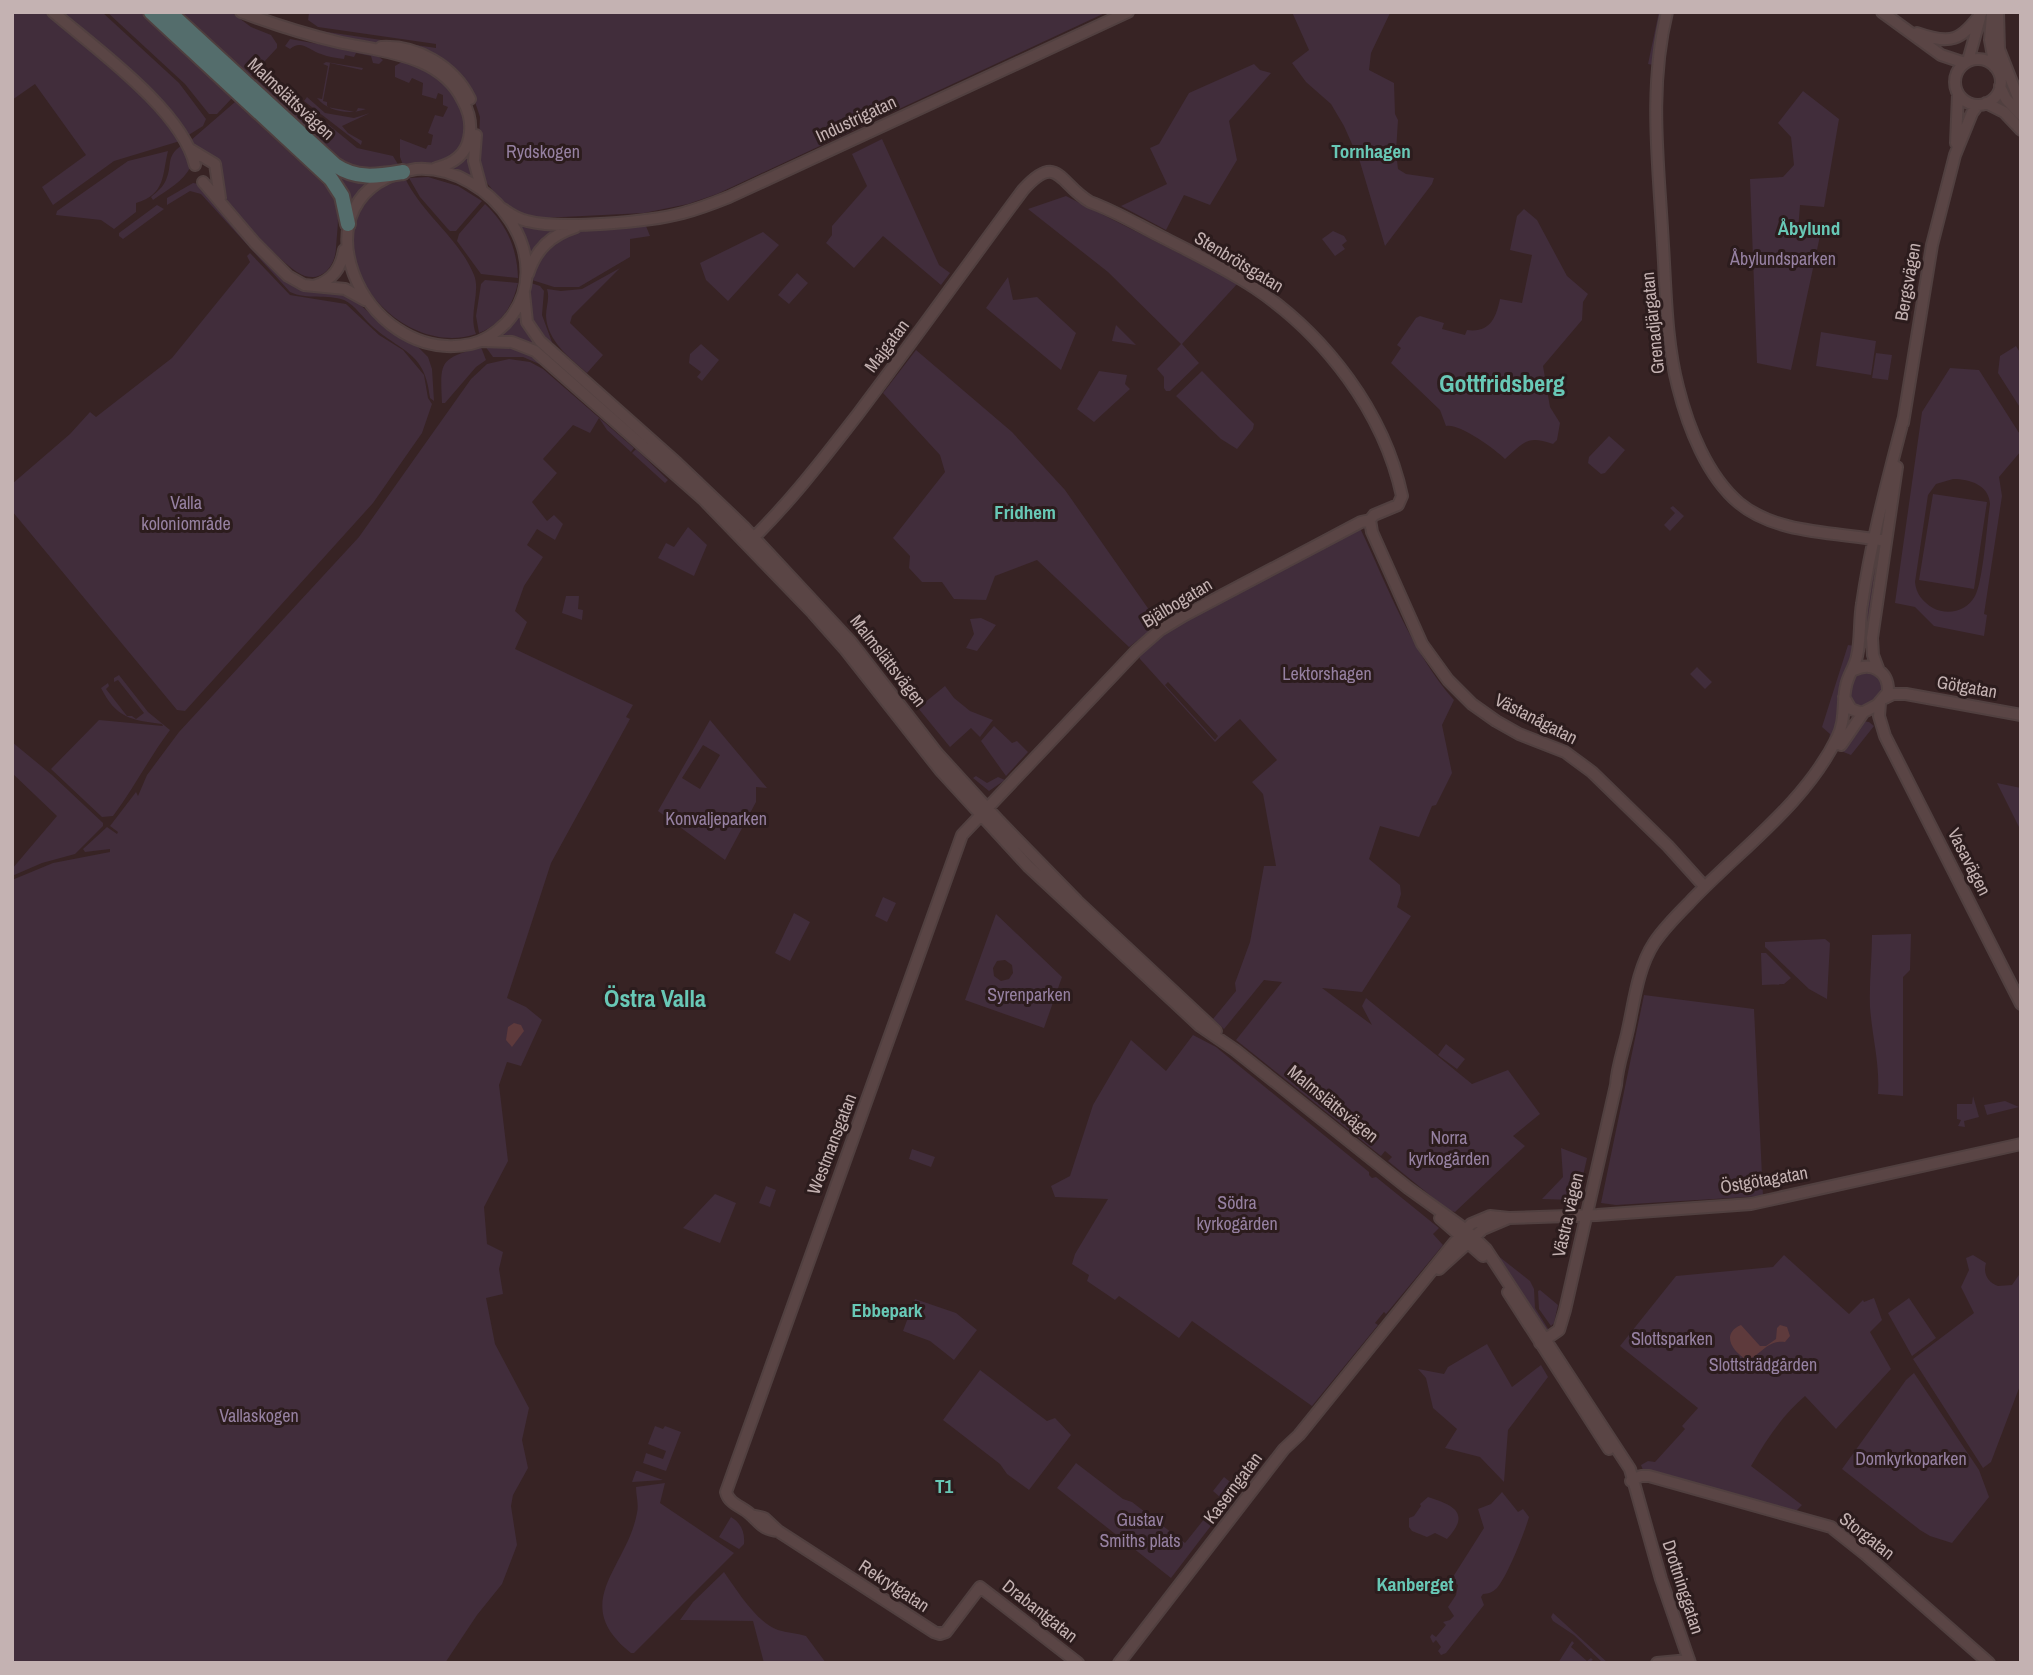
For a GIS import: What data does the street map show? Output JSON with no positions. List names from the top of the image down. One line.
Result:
{"streets":{"highway":["Malmslättsvägen"],"main road":["Industrigatan","Stenbrötsgatan","Bergsvägen","Grenadjärgatan","Majgatan","Bjälbogatan","Götgatan","Västanågatan","Vasavägen","Westmansgatan","Östgötagatan","Västra vägen","Kaserngatan","Storgatan","Rekrytgatan","Drottninggatan","Drabantgatan"]},"crossings":[["Malmslättsvägen","Industrigatan"],["Malmslättsvägen","Majgatan"],["Malmslättsvägen","Bjälbogatan"],["Malmslättsvägen","Westmansgatan"],["Malmslättsvägen","Östgötagatan"],["Malmslättsvägen","Kaserngatan"],["Stenbrötsgatan","Majgatan"],["Stenbrötsgatan","Bjälbogatan"],["Bergsvägen","Grenadjärgatan"],["Bergsvägen","Götgatan"],["Bergsvägen","Vasavägen"],["Bergsvägen","Västra vägen"],["Bjälbogatan","Västanågatan"],["Bjälbogatan","Westmansgatan"],["Götgatan","Vasavägen"],["Götgatan","Västra vägen"],["Västanågatan","Västra vägen"],["Vasavägen","Västra vägen"],["Westmansgatan","Rekrytgatan"],["Östgötagatan","Västra vägen"],["Östgötagatan","Kaserngatan"],["Storgatan","Drottninggatan"],["Rekrytgatan","Drabantgatan"]],"districts":["Tornhagen","Åbylund","Gottfridsberg","Fridhem","Östra Valla","Ebbepark","T1","Kanberget"],"parks":["Rydskogen","Åbylundsparken","Valla koloniområde","Lektorshagen","Konvaljeparken","Syrenparken","Norra kyrkogården","Södra kyrkogården","Slottsparken","Slottsträdgården","Vallaskogen","Domkyrkoparken","Gustav Smiths plats"]}
